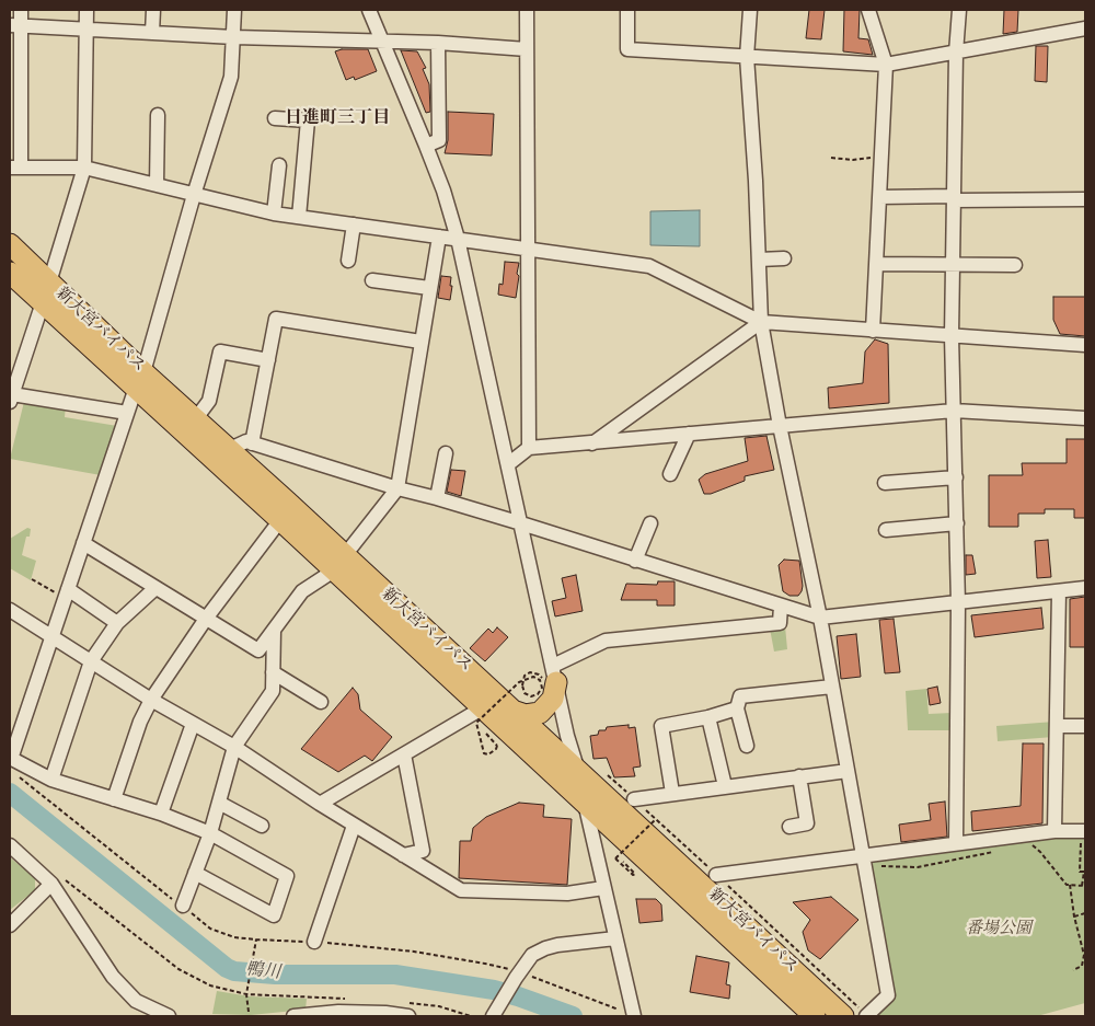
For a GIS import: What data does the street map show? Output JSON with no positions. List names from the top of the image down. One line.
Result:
{"streets":{"highway":["新大宮バイパス"]},"districts":["日進町三丁目"],"water":["鴨川"],"parks":["番場公園"]}
